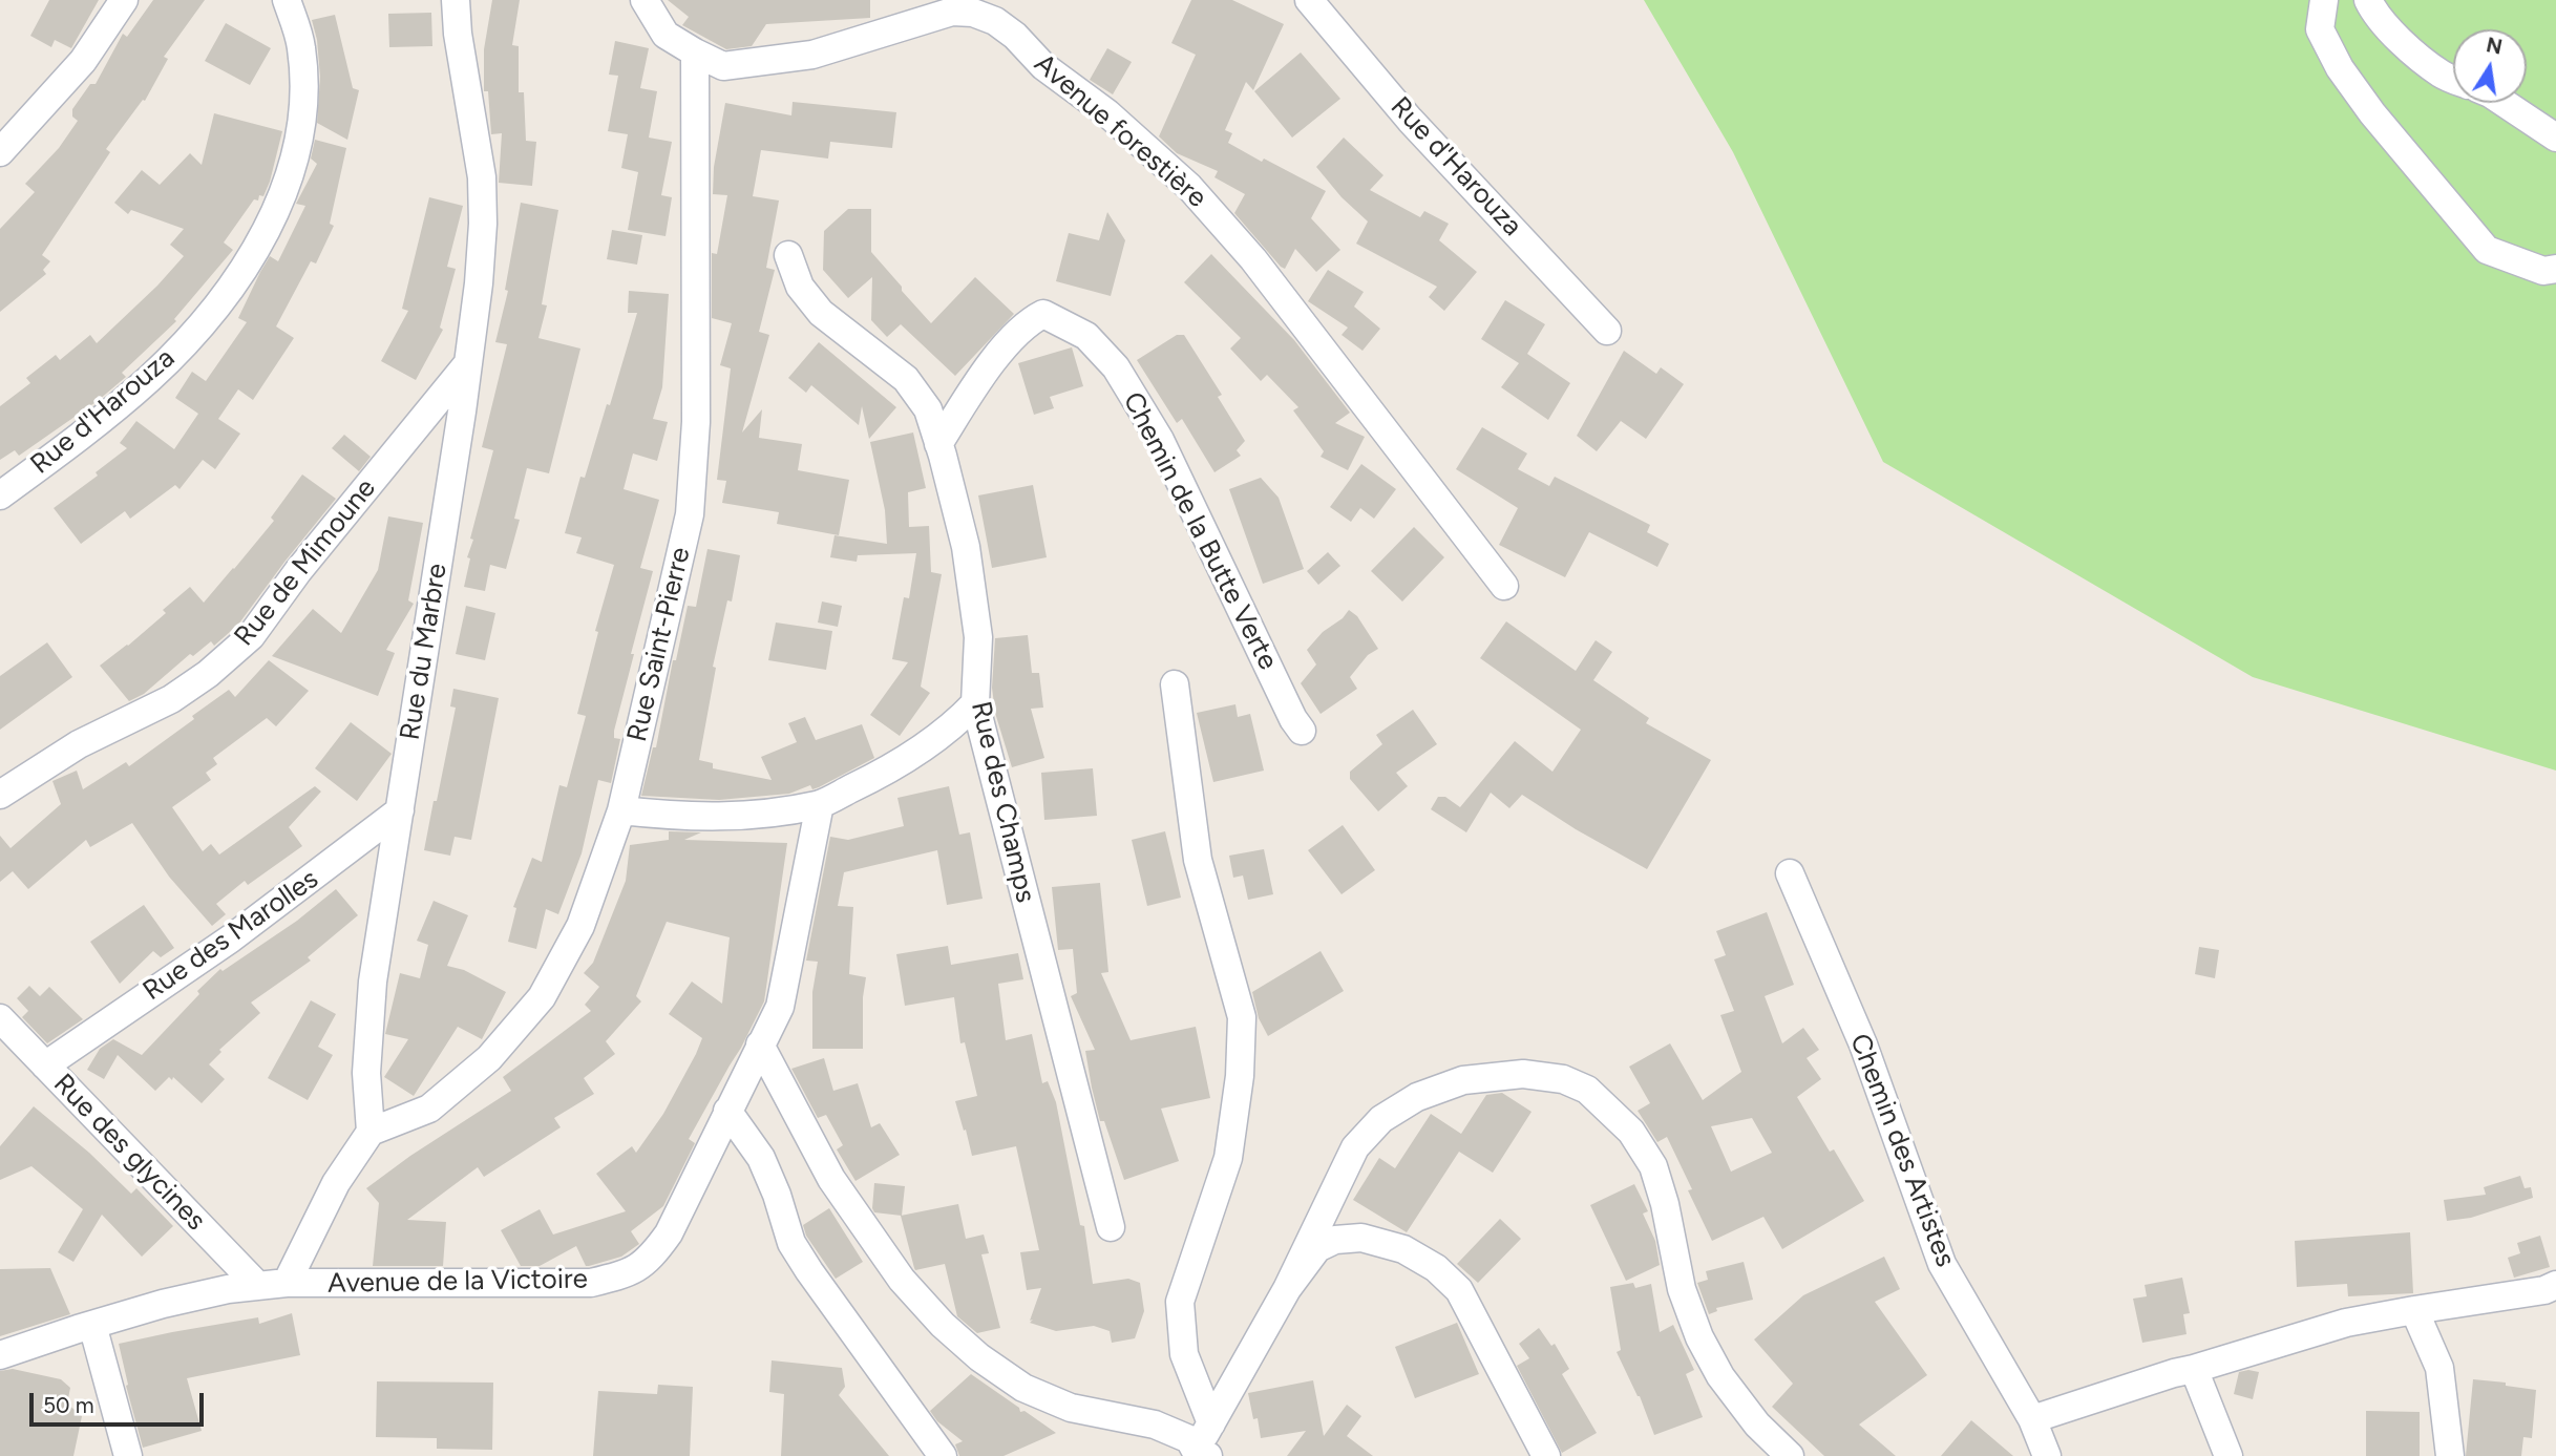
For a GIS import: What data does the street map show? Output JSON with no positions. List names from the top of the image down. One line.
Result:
{"streets":{"street":["Avenue forestière","Rue d'Harouza","Chemin de la Butte Verte","Rue de Mimoune","Rue Saint-Pierre","Rue du Marbre","Rue des Champs","Rue des Marolles","Chemin des Artistes","Rue des glycines","Avenue de la Victoire"]},"crossings":[["Avenue forestière","Rue Saint-Pierre"],["Chemin de la Butte Verte","Rue des Champs"],["Rue de Mimoune","Rue du Marbre"],["Rue Saint-Pierre","Rue du Marbre"],["Rue du Marbre","Rue des Marolles"],["Rue des Marolles","Rue des glycines"],["Rue des glycines","Avenue de la Victoire"]],"scale_bar":"50 m","north":"top"}
